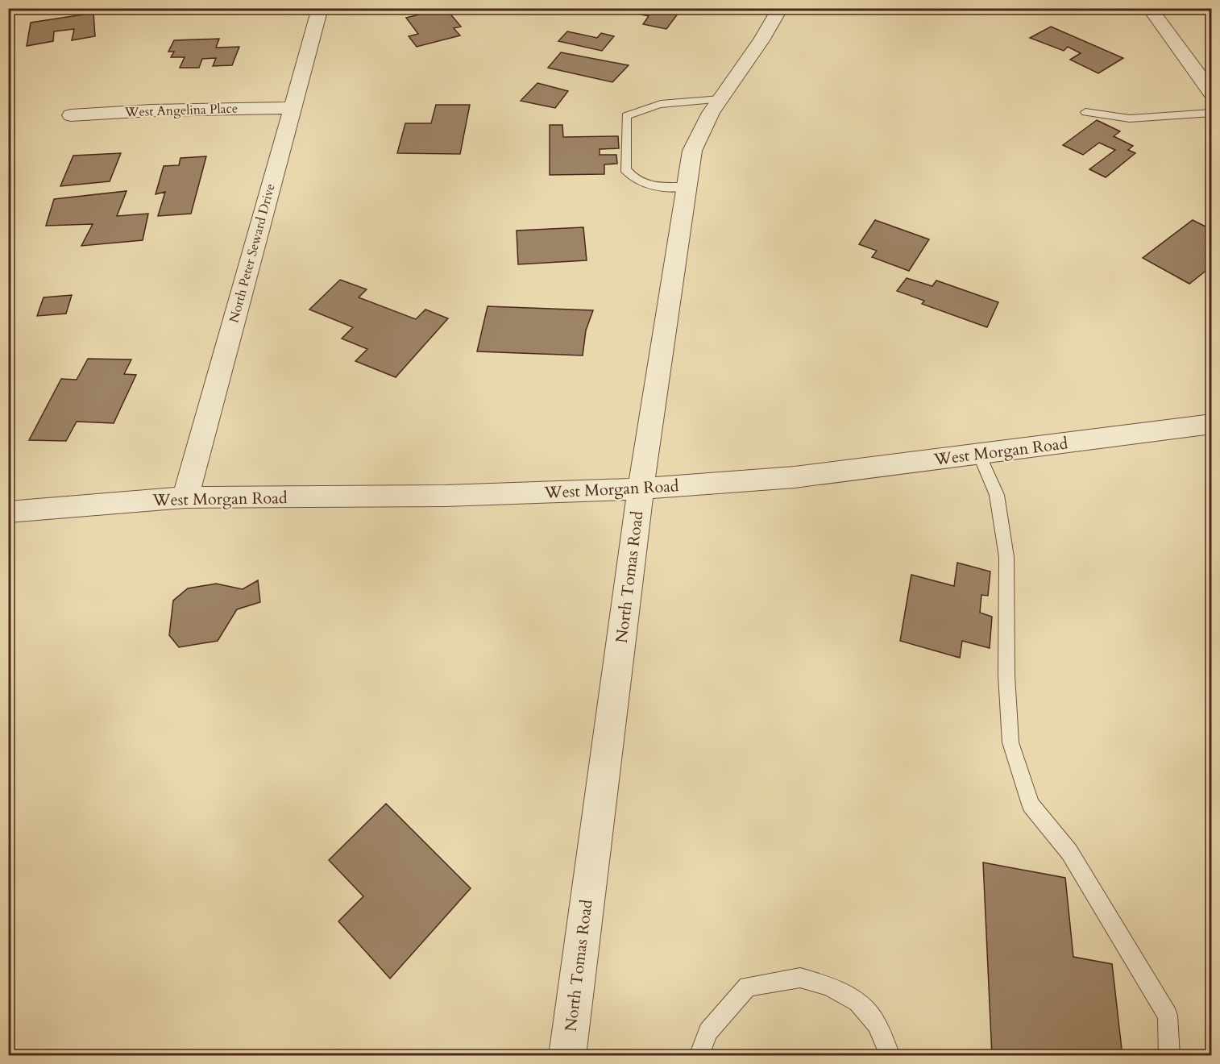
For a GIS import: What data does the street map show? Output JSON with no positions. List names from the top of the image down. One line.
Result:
{"streets":{"street":["West Angelina Place","North Peter Seward Drive","West Morgan Road","North Tomas Road"]},"crossings":[["West Angelina Place","North Peter Seward Drive"],["North Peter Seward Drive","West Morgan Road"],["West Morgan Road","North Tomas Road"]]}
